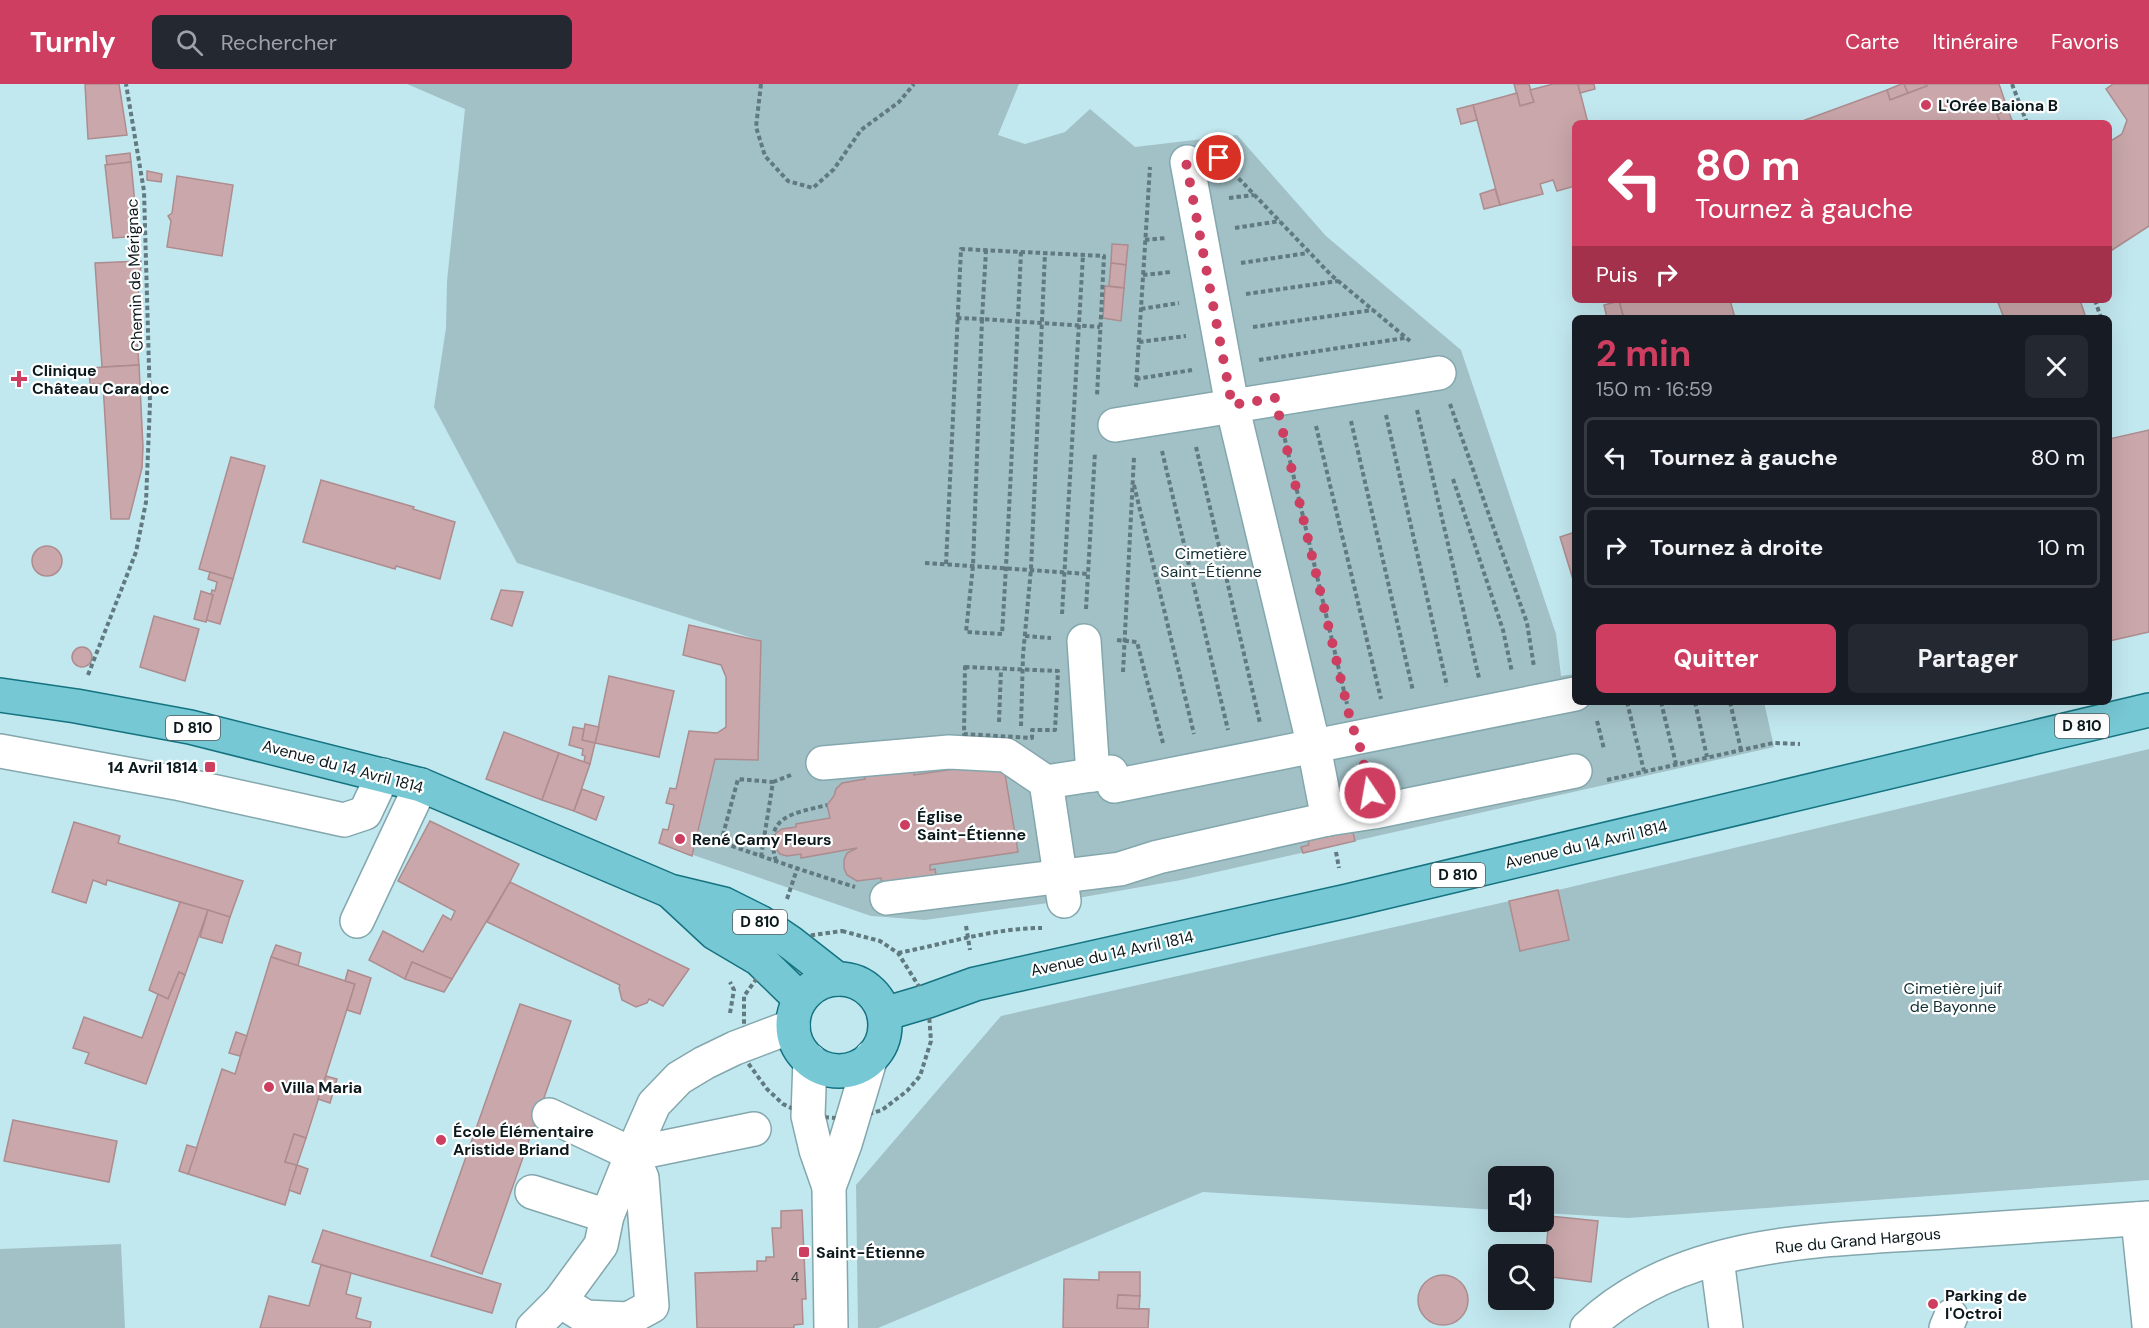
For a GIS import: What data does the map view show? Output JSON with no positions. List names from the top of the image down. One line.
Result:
{"streets":{"main road":["D 810","Avenue du 14 Avril 1814"],"street":["Rue du Grand Hargous"],"path":["Chemin de Mérignac"]},"crossings":[["Chemin de Mérignac","Avenue du 14 Avril 1814"]],"parks":["Cimetière Saint-Étienne","Cimetière juif de Bayonne"],"places":{"other":["L'Orée Baiona B","Église Saint-Étienne","René Camy Fleurs","Villa Maria","École Élémentaire Aristide Briand","Parking de l'Octroi"],"health":["Clinique Château Caradoc"],"transit":["14 Avril 1814","Saint-Étienne"]},"house_numbers":["4"],"page":{"header":"Turnly","search":"Rechercher","nav":["Carte","Itinéraire","Favoris"],"turn":["80 m","Tournez à gauche"],"then":"Puis","heading":["2 min","150 m · 16:59"],"list":[{"name":"Tournez à gauche","value":"80 m"},{"name":"Tournez à droite","value":"10 m"}],"buttons":["Quitter","Partager"]}}
